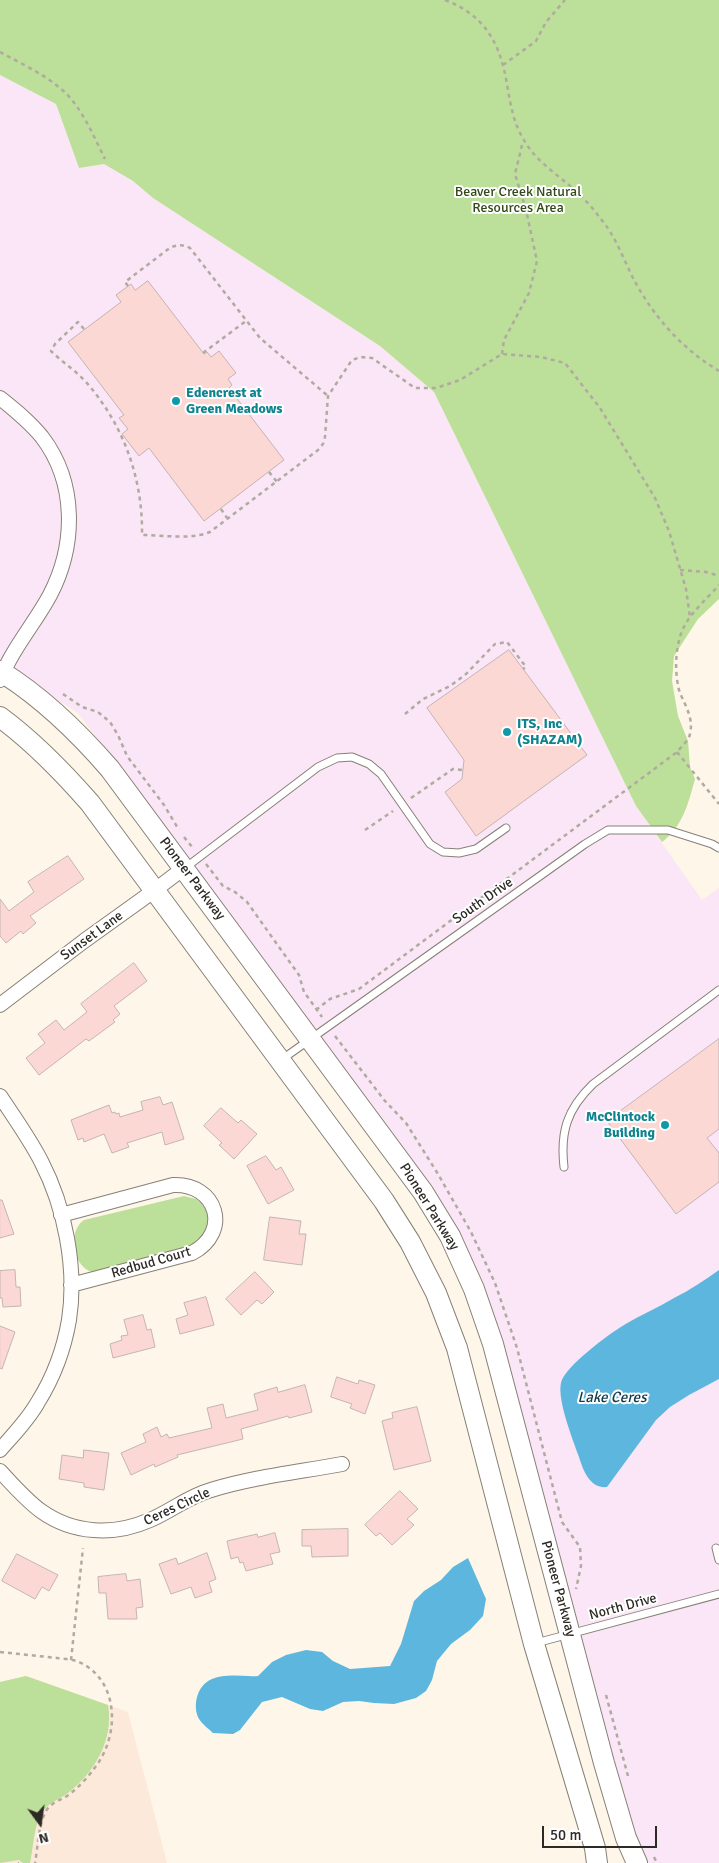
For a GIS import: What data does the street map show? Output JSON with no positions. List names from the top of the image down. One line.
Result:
{"streets":{"street":["Pioneer Parkway","Sunset Lane","Redbud Court","Ceres Circle"],"lane":["South Drive","North Drive"]},"crossings":[["Pioneer Parkway","South Drive"],["Pioneer Parkway","Sunset Lane"],["Pioneer Parkway","North Drive"]],"water":["Lake Ceres"],"parks":["Beaver Creek Natural Resources Area"],"places":["Edencrest at Green Meadows","ITS, Inc (SHAZAM)","McClintock Building"],"scale_bar":"50 m","north":"bottom"}
